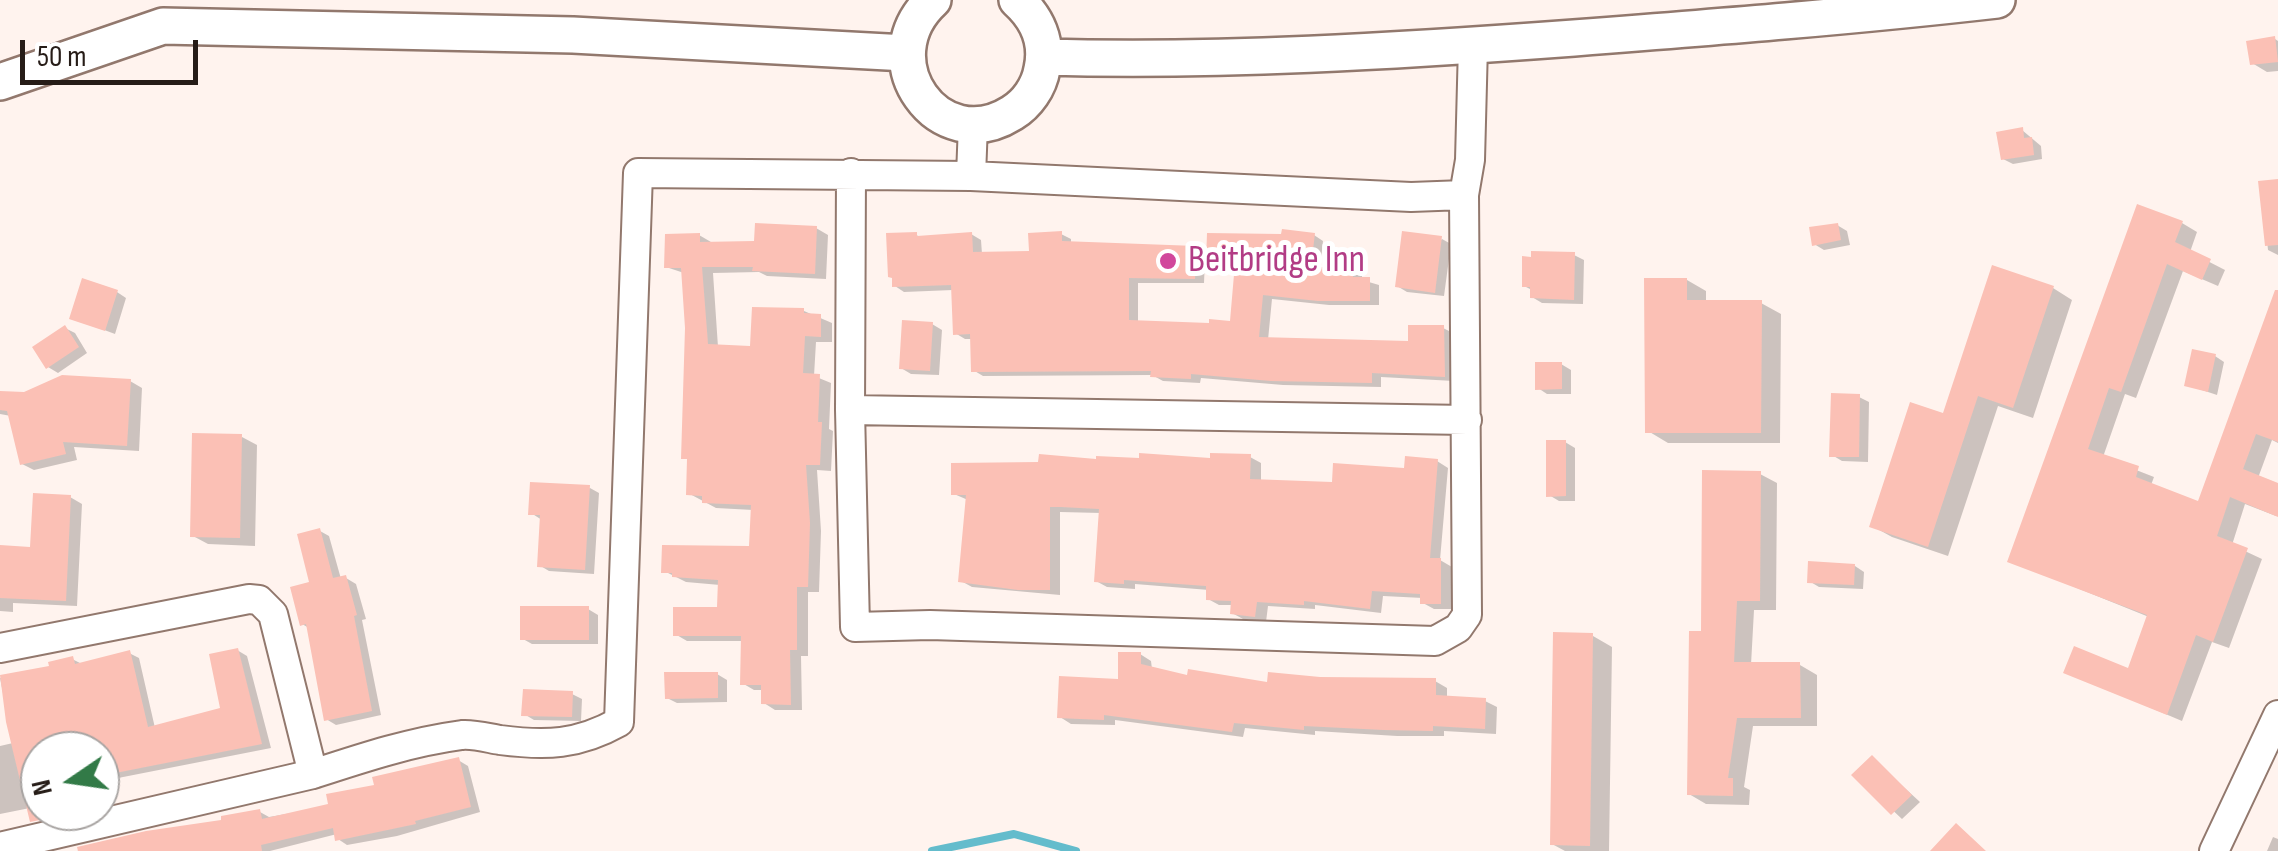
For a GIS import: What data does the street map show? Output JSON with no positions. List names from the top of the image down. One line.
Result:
{"places":["Beitbridge Inn"],"scale_bar":"50 m","north":"left"}
